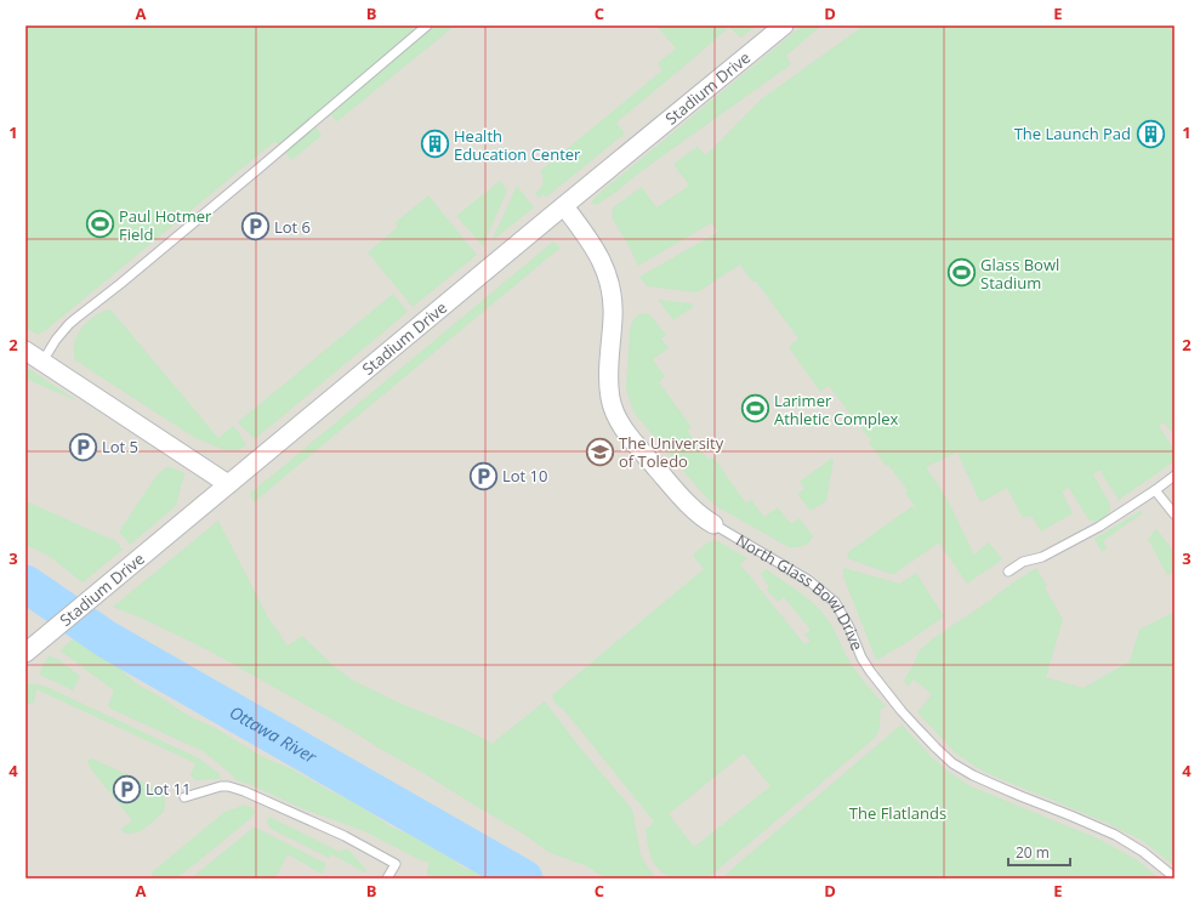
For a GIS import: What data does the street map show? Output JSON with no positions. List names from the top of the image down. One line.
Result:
{"streets":{"street":["Stadium Drive","North Glass Bowl Drive"]},"crossings":[["Stadium Drive","North Glass Bowl Drive"]],"water":["Ottawa River"],"parks":["The Flatlands"],"places":{"building":["The Launch Pad","Health Education Center"],"sports":["Paul Hotmer Field","Glass Bowl Stadium","Larimer Athletic Complex"],"parking":["Lot 6","Lot 5","Lot 10","Lot 11"],"school or university":["The University of Toledo"]},"scale_bar":"20 m","grid":{"columns":["A","B","C","D","E"],"rows":["1","2","3","4"]}}
